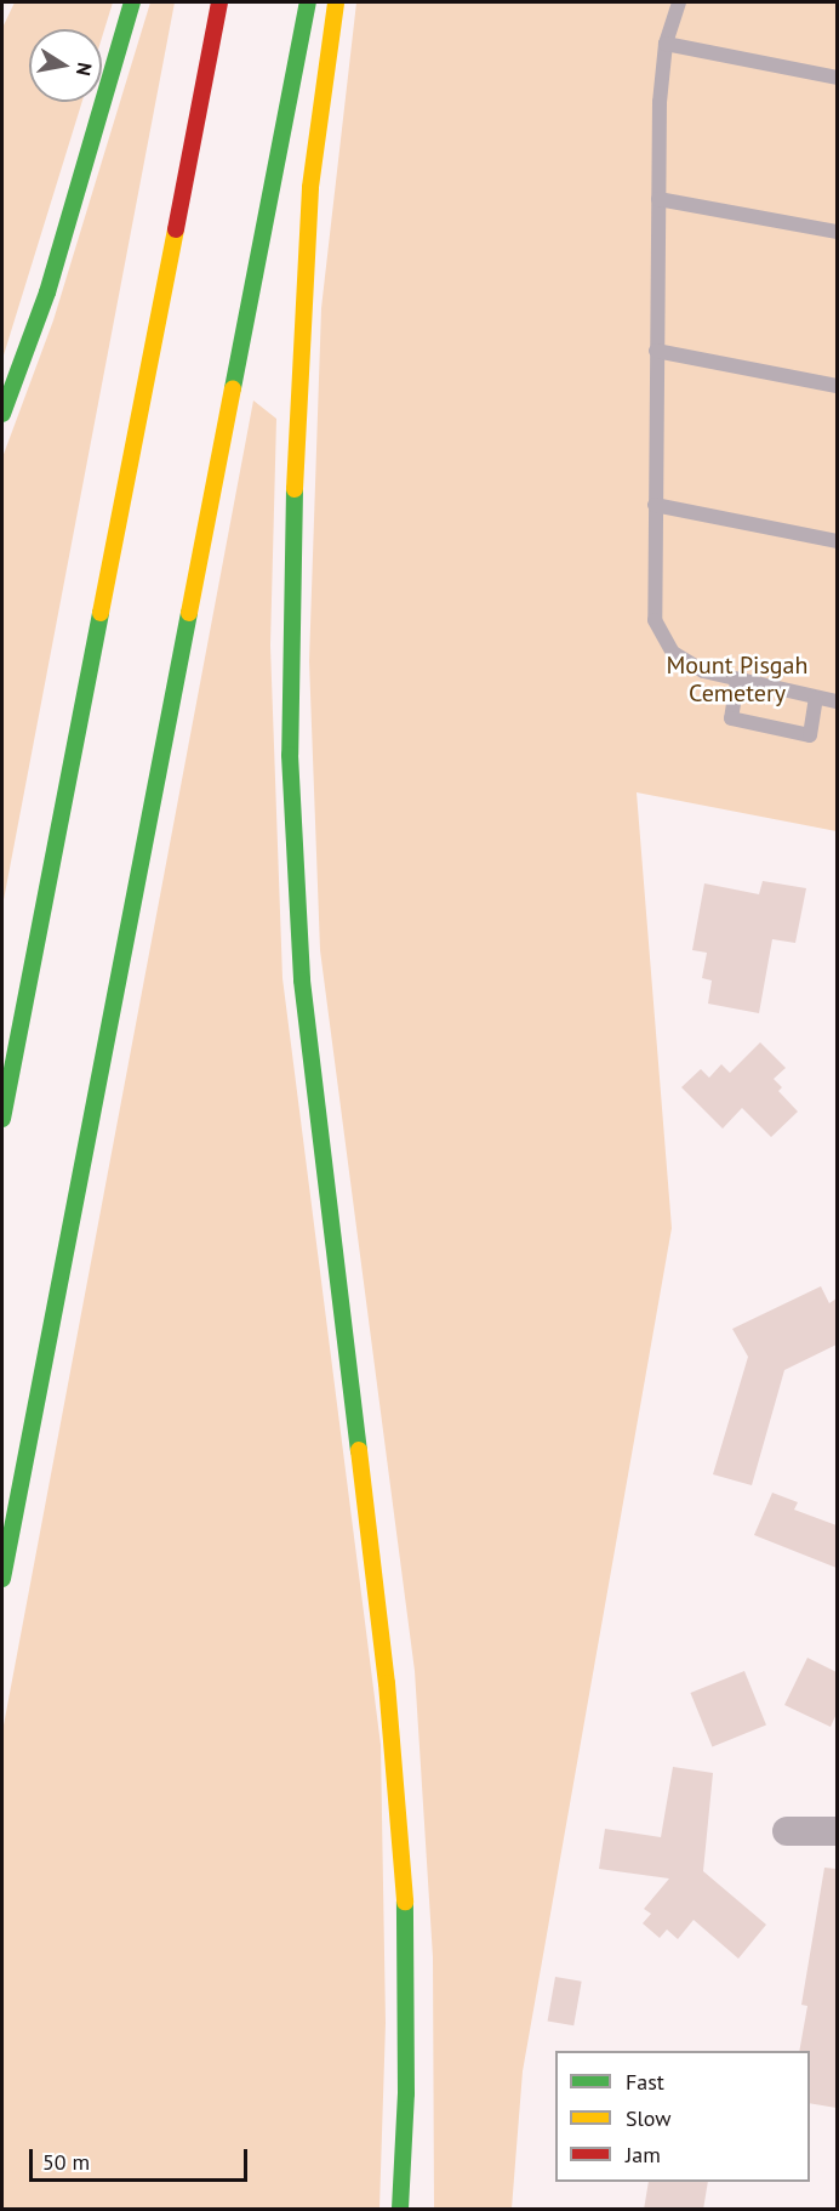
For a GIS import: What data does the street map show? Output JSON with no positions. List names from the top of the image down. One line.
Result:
{"parks":["Mount Pisgah Cemetery"],"legend":["Fast","Slow","Jam"],"scale_bar":"50 m","north":"right"}
